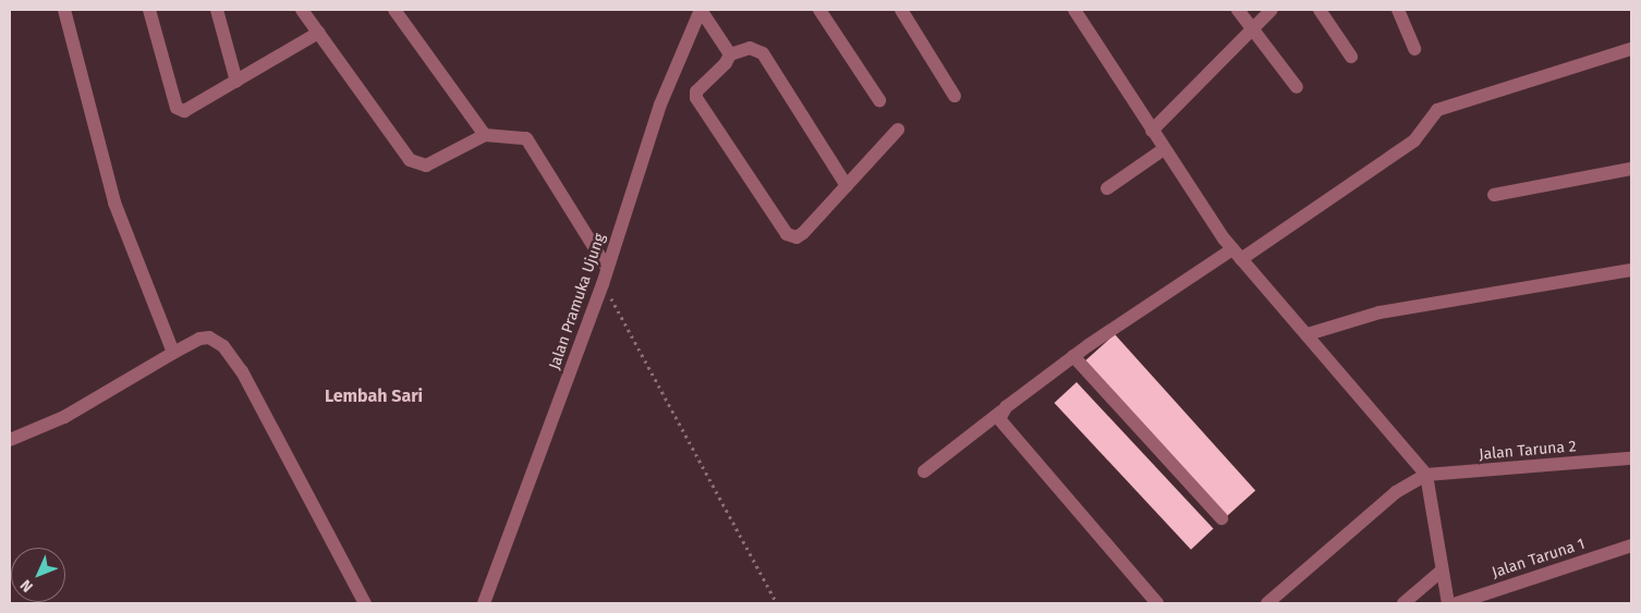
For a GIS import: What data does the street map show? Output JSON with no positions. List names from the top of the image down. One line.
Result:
{"streets":{"street":["Jalan Pramuka Ujung","Jalan Taruna 2","Jalan Taruna 1"]},"districts":["Lembah Sari"],"north":"bottom left"}
